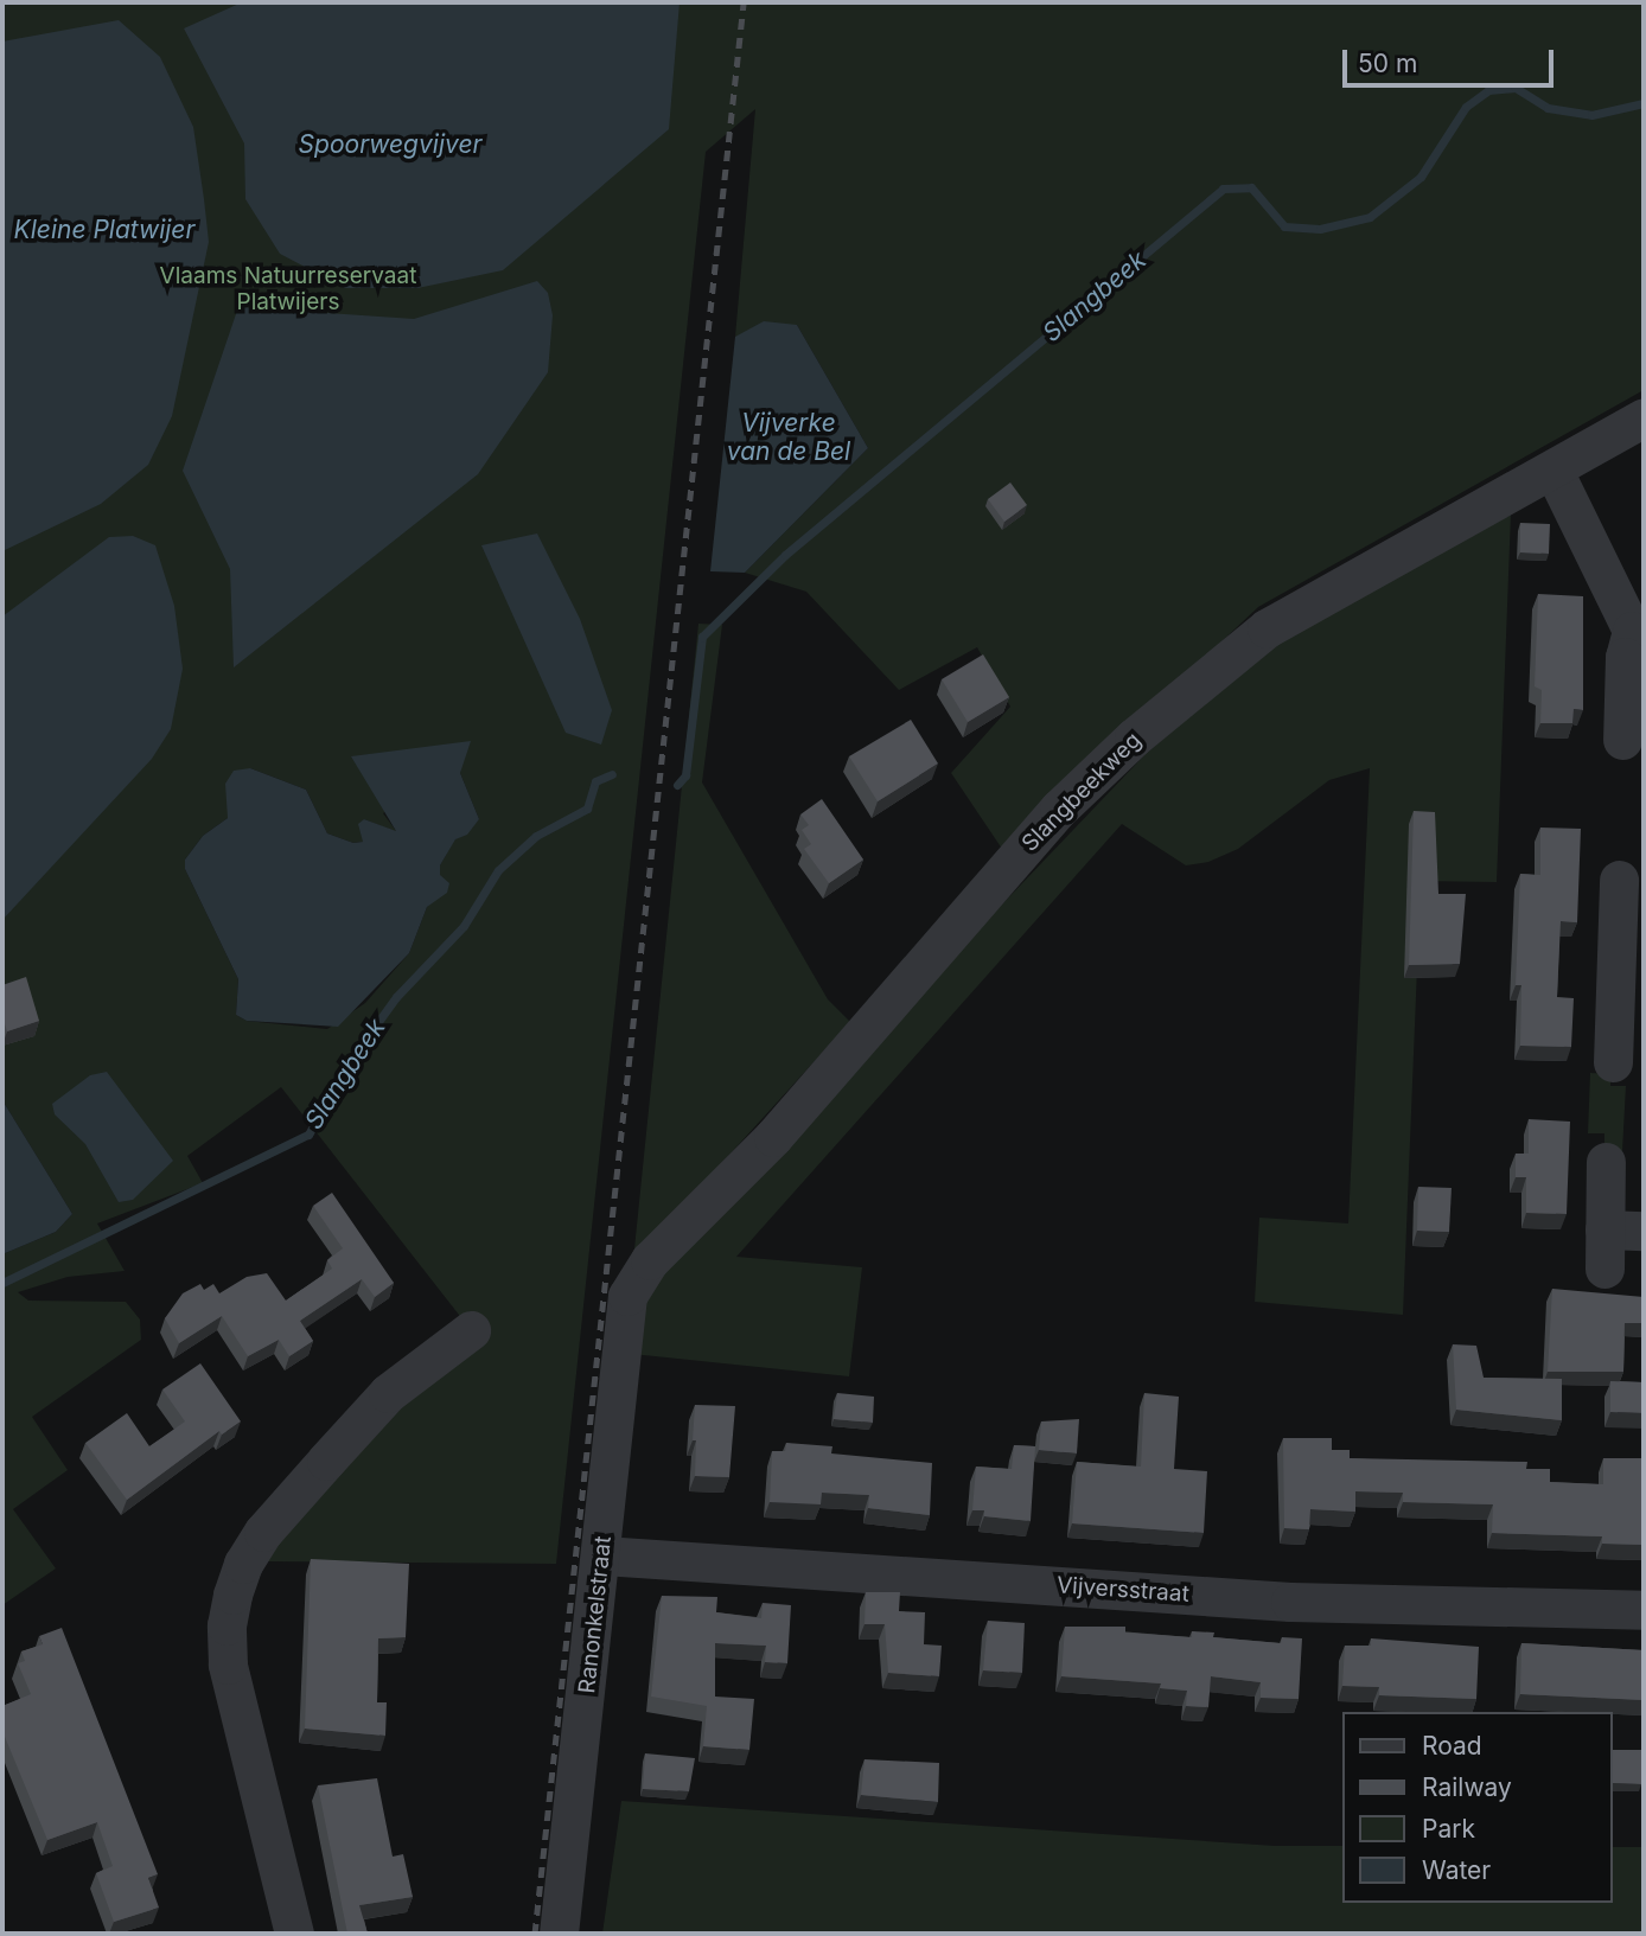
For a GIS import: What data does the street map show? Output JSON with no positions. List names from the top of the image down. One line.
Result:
{"streets":{"street":["Slangbeekweg","Vijversstraat","Ranonkelstraat"]},"crossings":[["Slangbeekweg","Ranonkelstraat"],["Vijversstraat","Ranonkelstraat"]],"water":["Spoorwegvijver","Kleine Platwijer","Slangbeek","Vijverke van de Bel"],"parks":["Vlaams Natuurreservaat Platwijers"],"legend":["Road","Railway","Park","Water"],"scale_bar":"50 m"}
